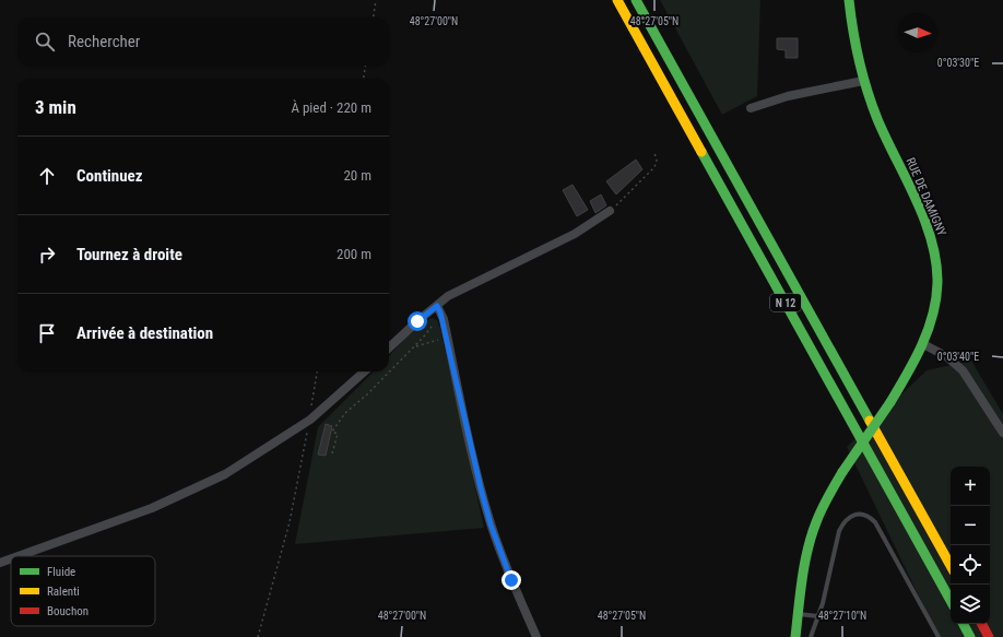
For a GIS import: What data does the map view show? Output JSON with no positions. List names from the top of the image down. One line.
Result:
{"streets":{"main road":["RUE DE DAMIGNY","N 12"]},"legend":["Fluide","Ralenti","Bouchon"],"north":"right","page":{"search":"Rechercher","heading":["3 min","À pied · 220 m"],"list":[["Continuez","20 m"],["Tournez à droite","200 m"],"Arrivée à destination"],"map_buttons":["+","−"]},"coordinates":["48°27'00\"N","48°27'05\"N","0°03'30\"E","0°03'40\"E","48°27'10\"N"]}
